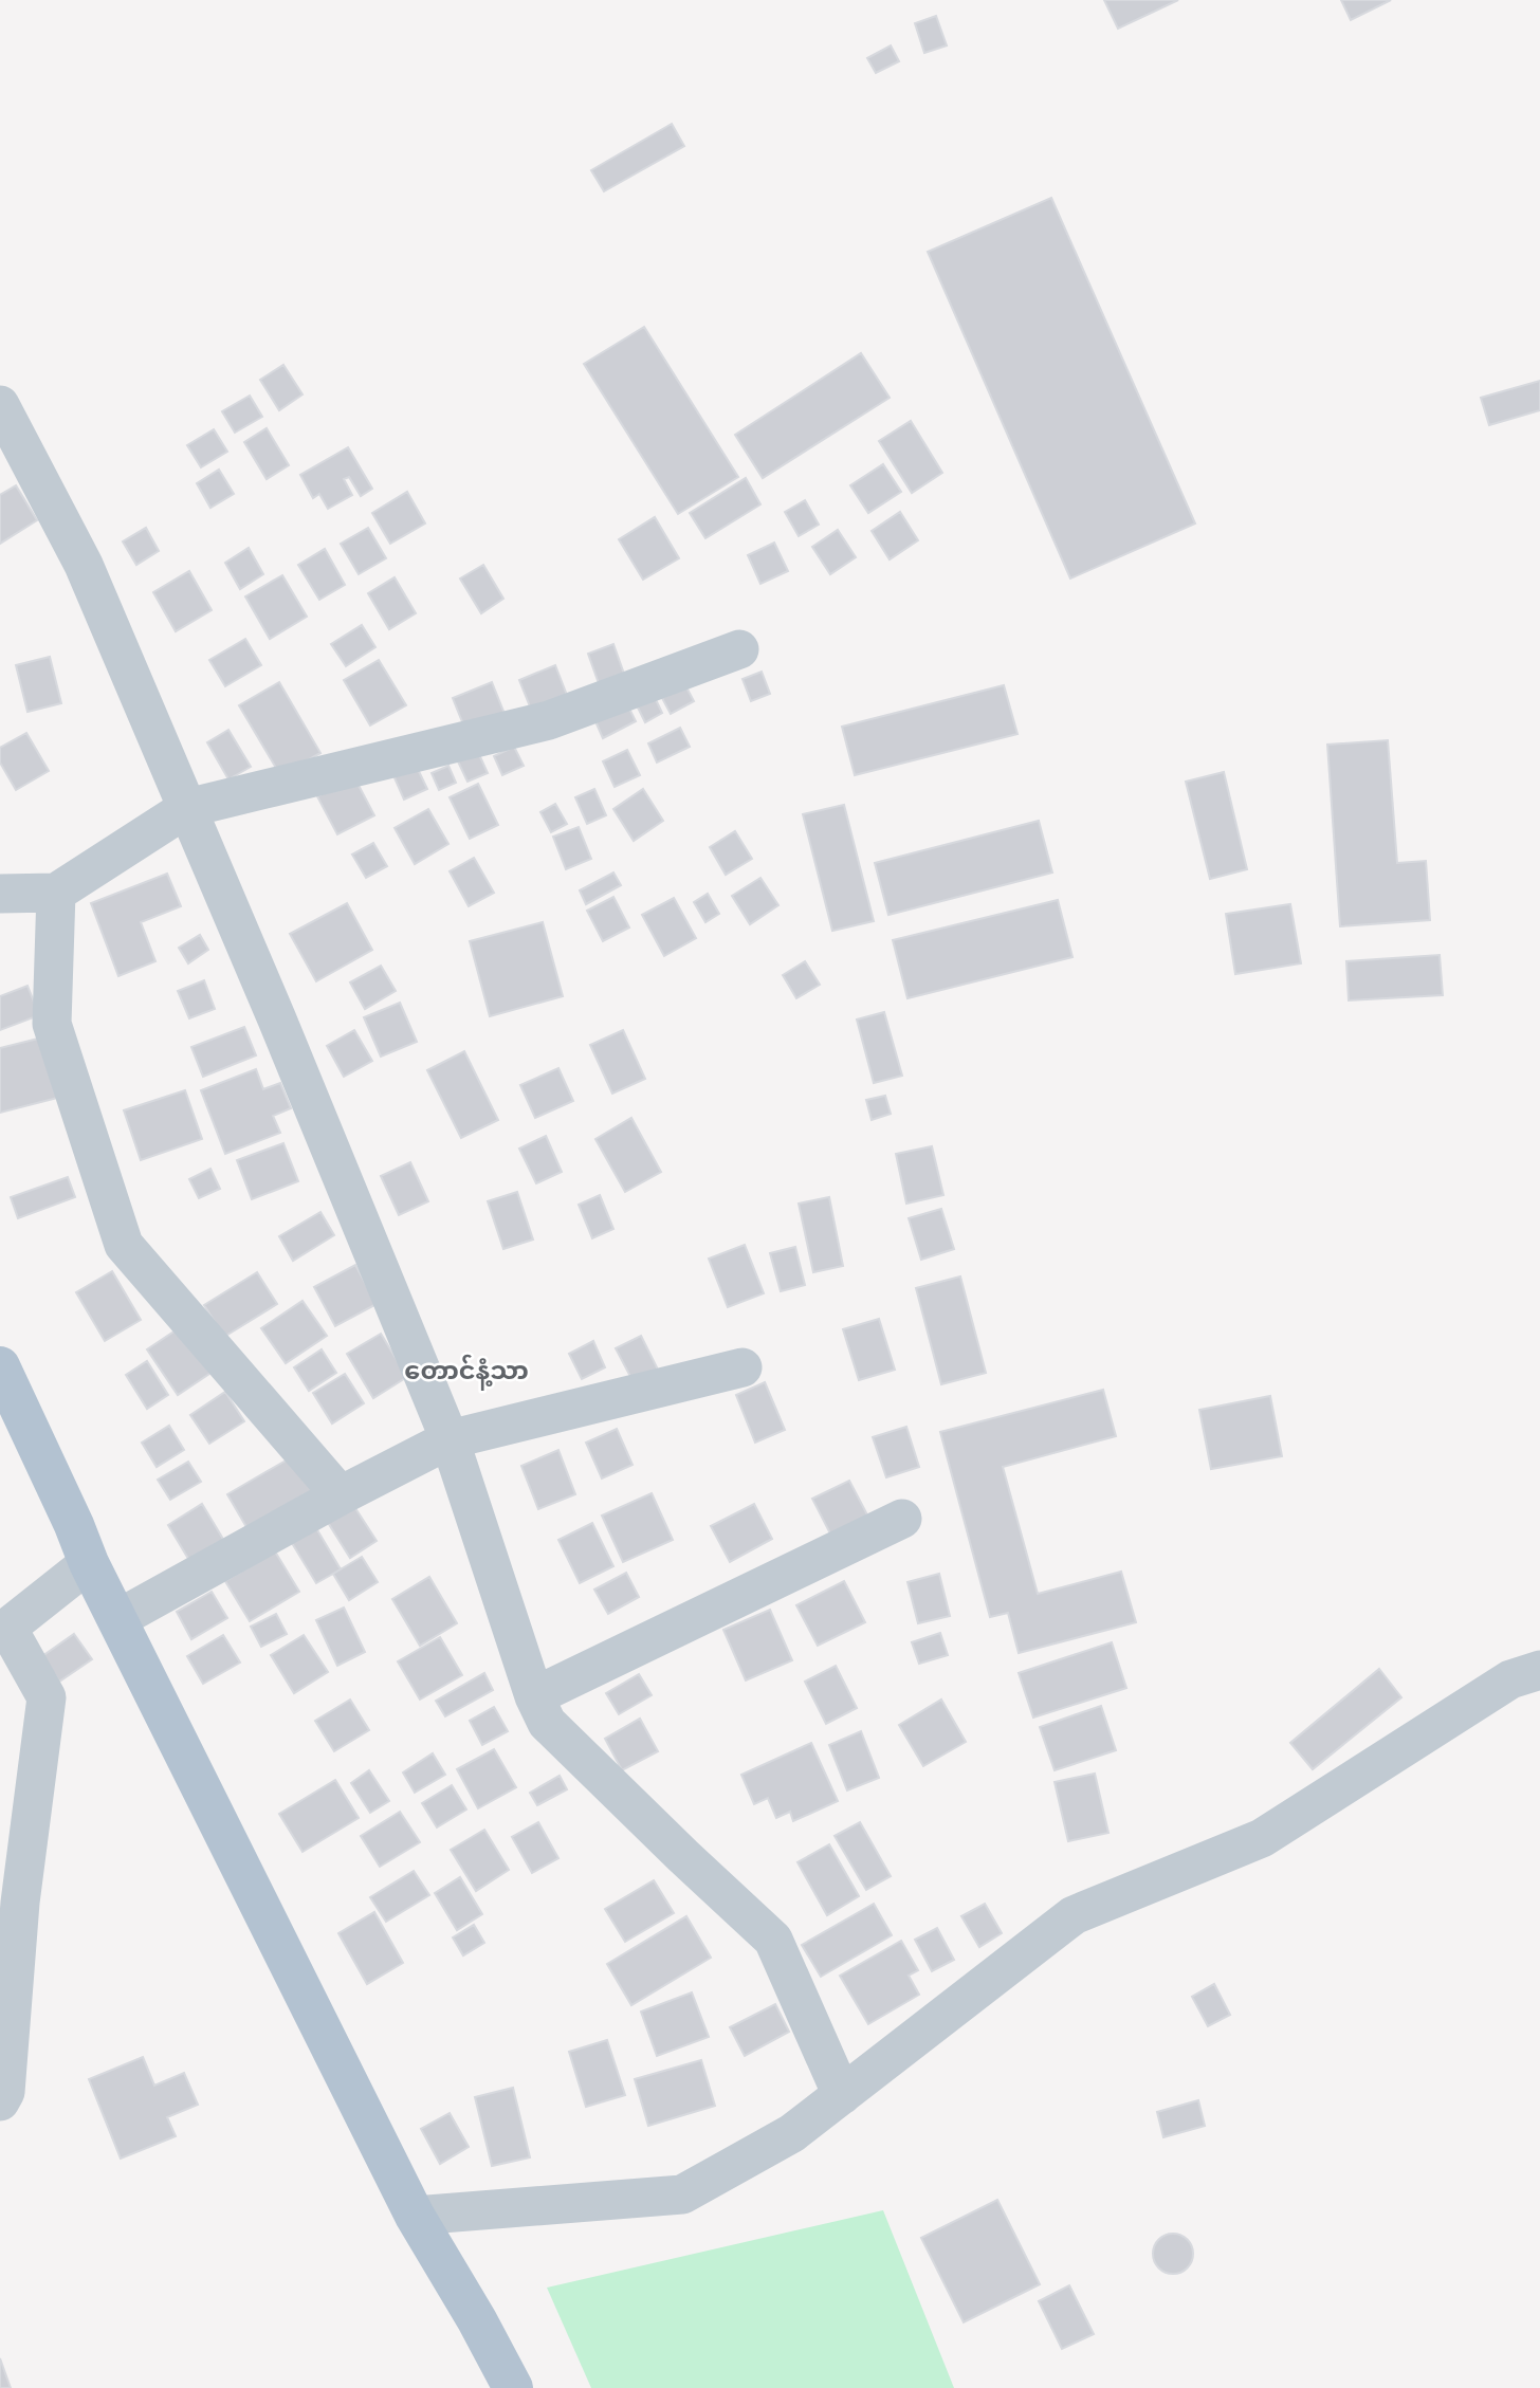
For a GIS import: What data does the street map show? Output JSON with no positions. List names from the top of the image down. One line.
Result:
{"districts":["တောင်နံ့သာ"]}
